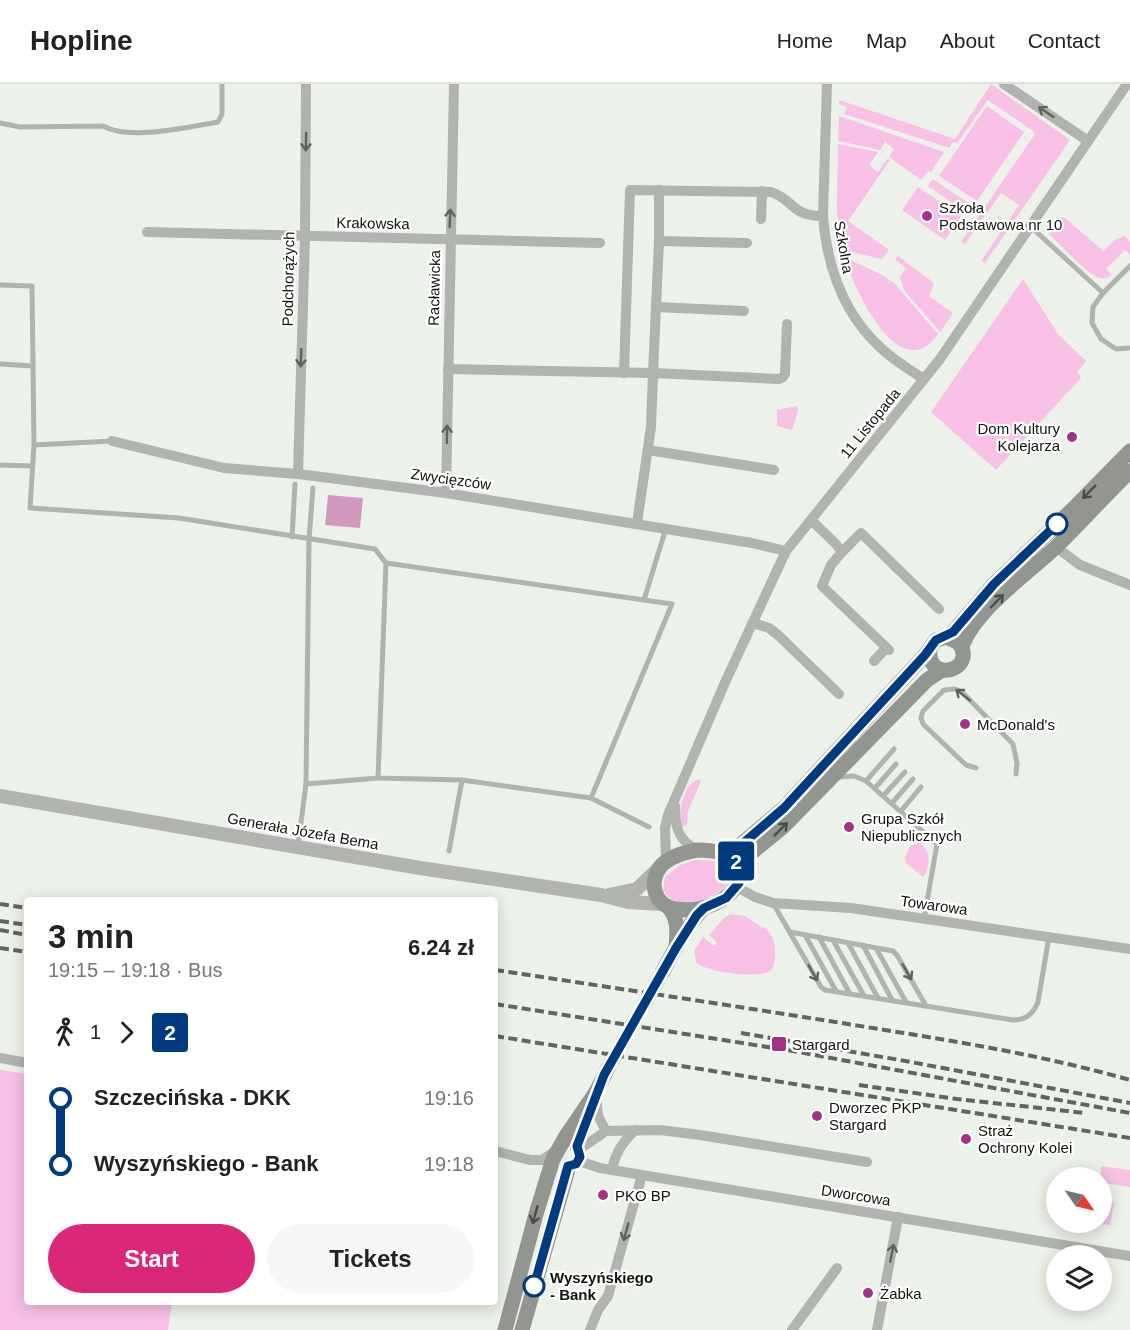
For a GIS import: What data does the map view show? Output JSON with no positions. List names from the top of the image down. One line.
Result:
{"streets":{"street":["Krakowska","Szkolna","Podchorążych","Racławicka","11 Listopada","Zwycięzców","Generała Józefa Bema","Towarowa","Dworcowa"]},"crossings":[["Krakowska","Podchorążych"],["Krakowska","Racławicka"],["Szkolna","11 Listopada"],["Podchorążych","Zwycięzców"],["Racławicka","Zwycięzców"],["11 Listopada","Zwycięzców"],["11 Listopada","Generała Józefa Bema"],["11 Listopada","Towarowa"],["Generała Józefa Bema","Towarowa"]],"one_way":["Podchorążych","Racławicka"],"places":{"other":["Szkoła Podstawowa nr 10","Dom Kultury Kolejarza","McDonald's","Grupa Szkół Niepublicznych","Dworzec PKP Stargard","Straż Ochrony Kolei","PKO BP","Wyszyńskiego - Bank","Żabka"],"transit":["Stargard"]},"lines":["bus line 2"],"north":"bottom right","page":{"header":"Hopline","nav":["Home","Map","About","Contact"],"on_map":"2","heading":["3 min","19:15 – 19:18 · Bus","6.24 zł"],"legs":["1","2"],"list":[{"name":"Szczecińska - DKK","value":"19:16"},{"name":"Wyszyńskiego - Bank","value":"19:18"}],"buttons":["Start","Tickets"]}}
